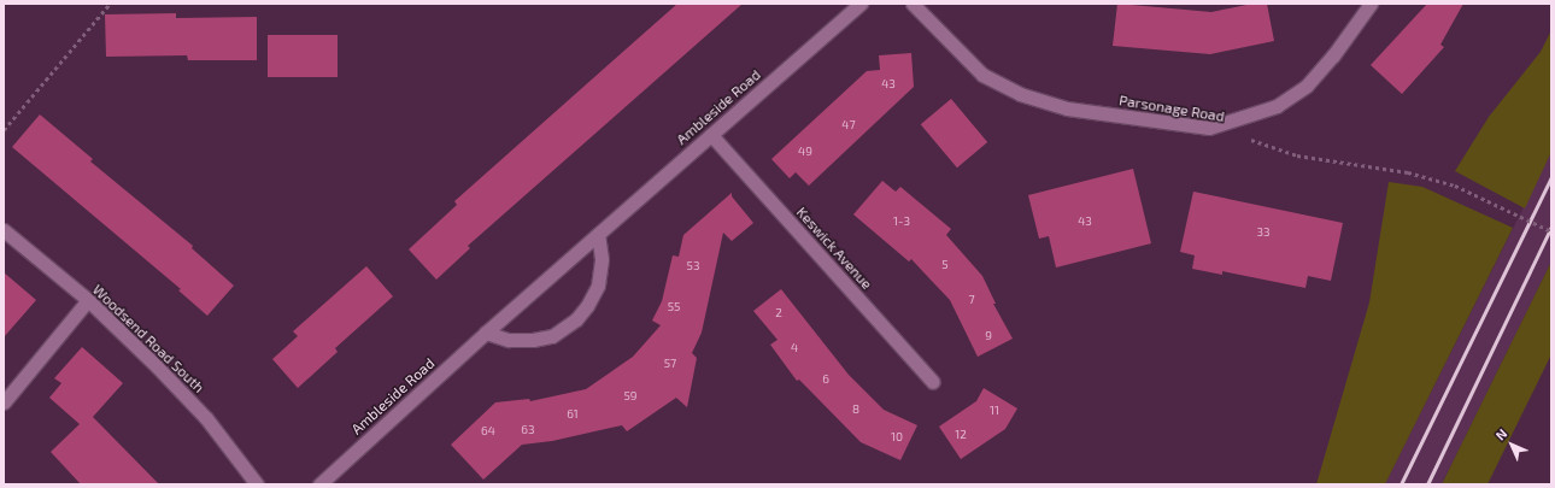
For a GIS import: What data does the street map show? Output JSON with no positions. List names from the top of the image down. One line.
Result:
{"streets":{"street":["Ambleside Road","Parsonage Road","Keswick Avenue","Woodsend Road South"]},"crossings":[["Ambleside Road","Keswick Avenue"]],"house_numbers":["43","47","49","1-3","43","33","5","53","7","55","2","9","4","57","6","59","8","11","61","63","64","12","10"],"north":"top left"}
